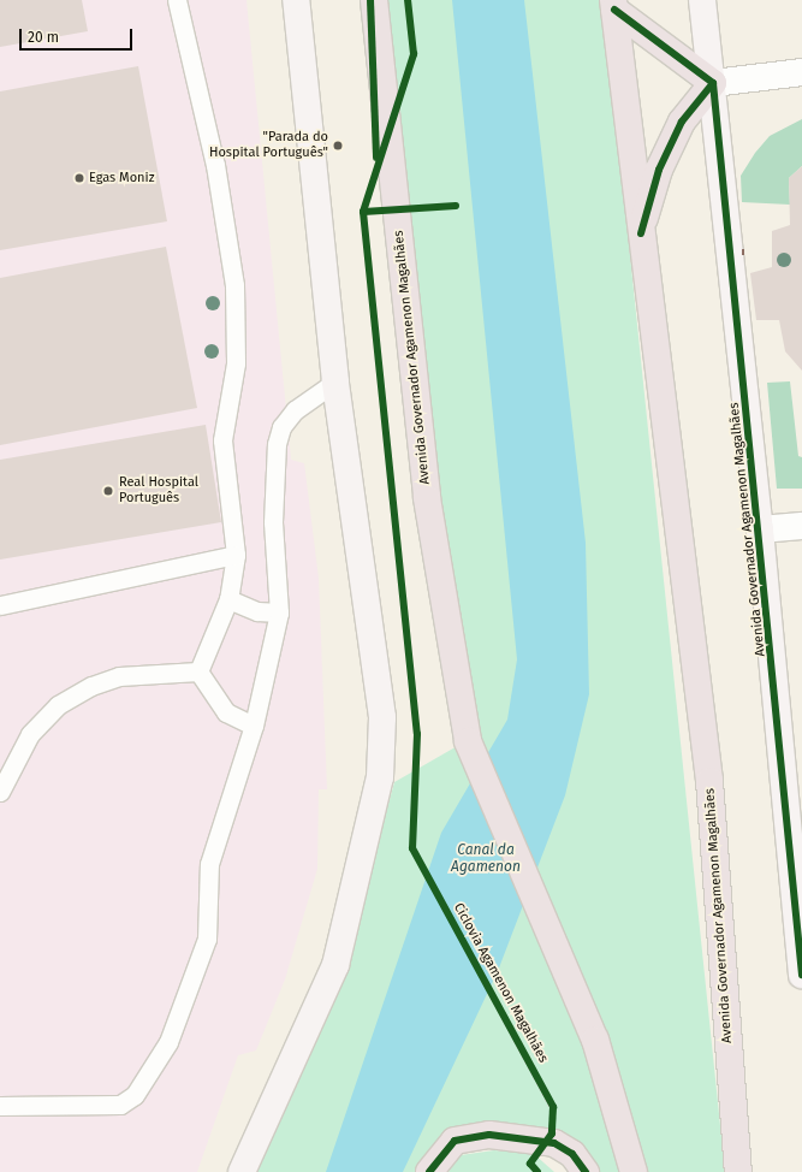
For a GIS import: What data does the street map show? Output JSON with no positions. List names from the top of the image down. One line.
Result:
{"streets":{"highway":["Avenida Governador Agamenon Magalhães"],"cycle path":["Ciclovia Agamenon Magalhães"]},"water":["Canal da Agamenon"],"places":["\"Parada do Hospital Português\"","Egas Moniz","Real Hospital Português"],"scale_bar":"20 m"}
